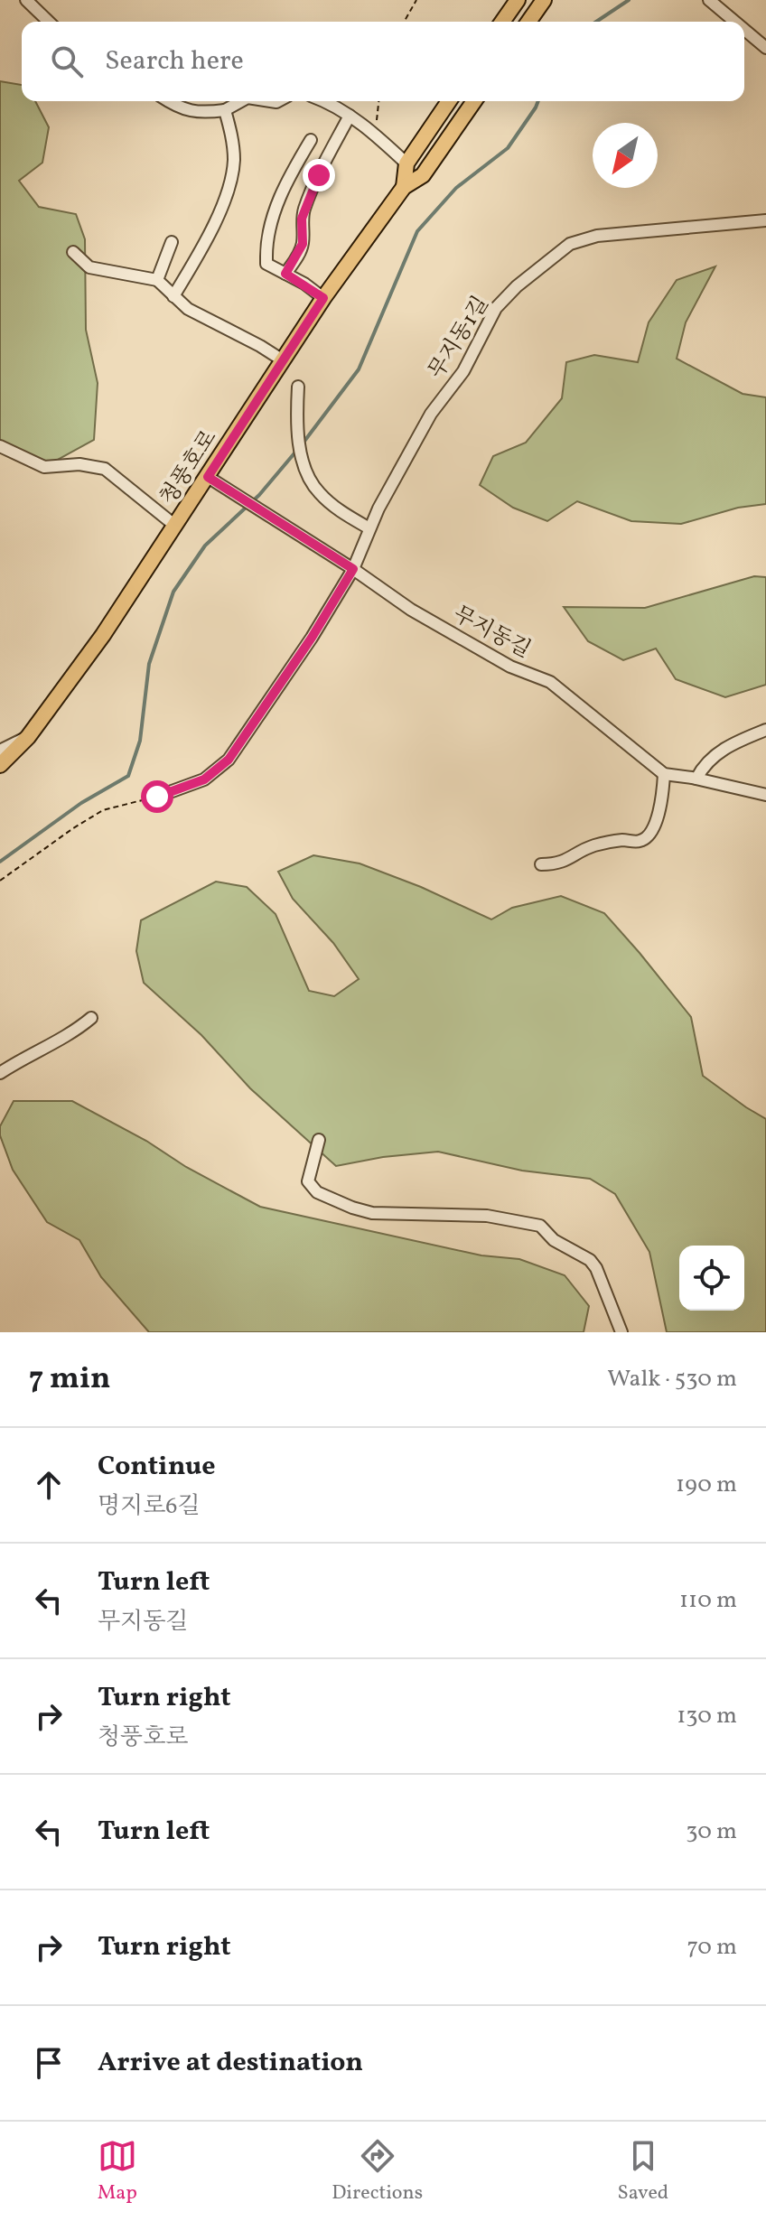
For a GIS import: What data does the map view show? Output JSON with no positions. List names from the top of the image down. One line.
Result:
{"streets":{"main road":["청풍호로"],"street":["무지동1길","무지동길"]},"crossings":[["무지동1길","무지동길"],["청풍호로","무지동길"]],"north":"bottom left","page":{"search":"Search here","heading":["7 min","Walk · 530 m"],"list":[["Continue","명지로6길","190 m"],["Turn left","무지동길","110 m"],["Turn right","청풍호로","130 m"],["Turn left","30 m"],["Turn right","70 m"],"Arrive at destination"],"nav":["Map","Directions","Saved"]}}
